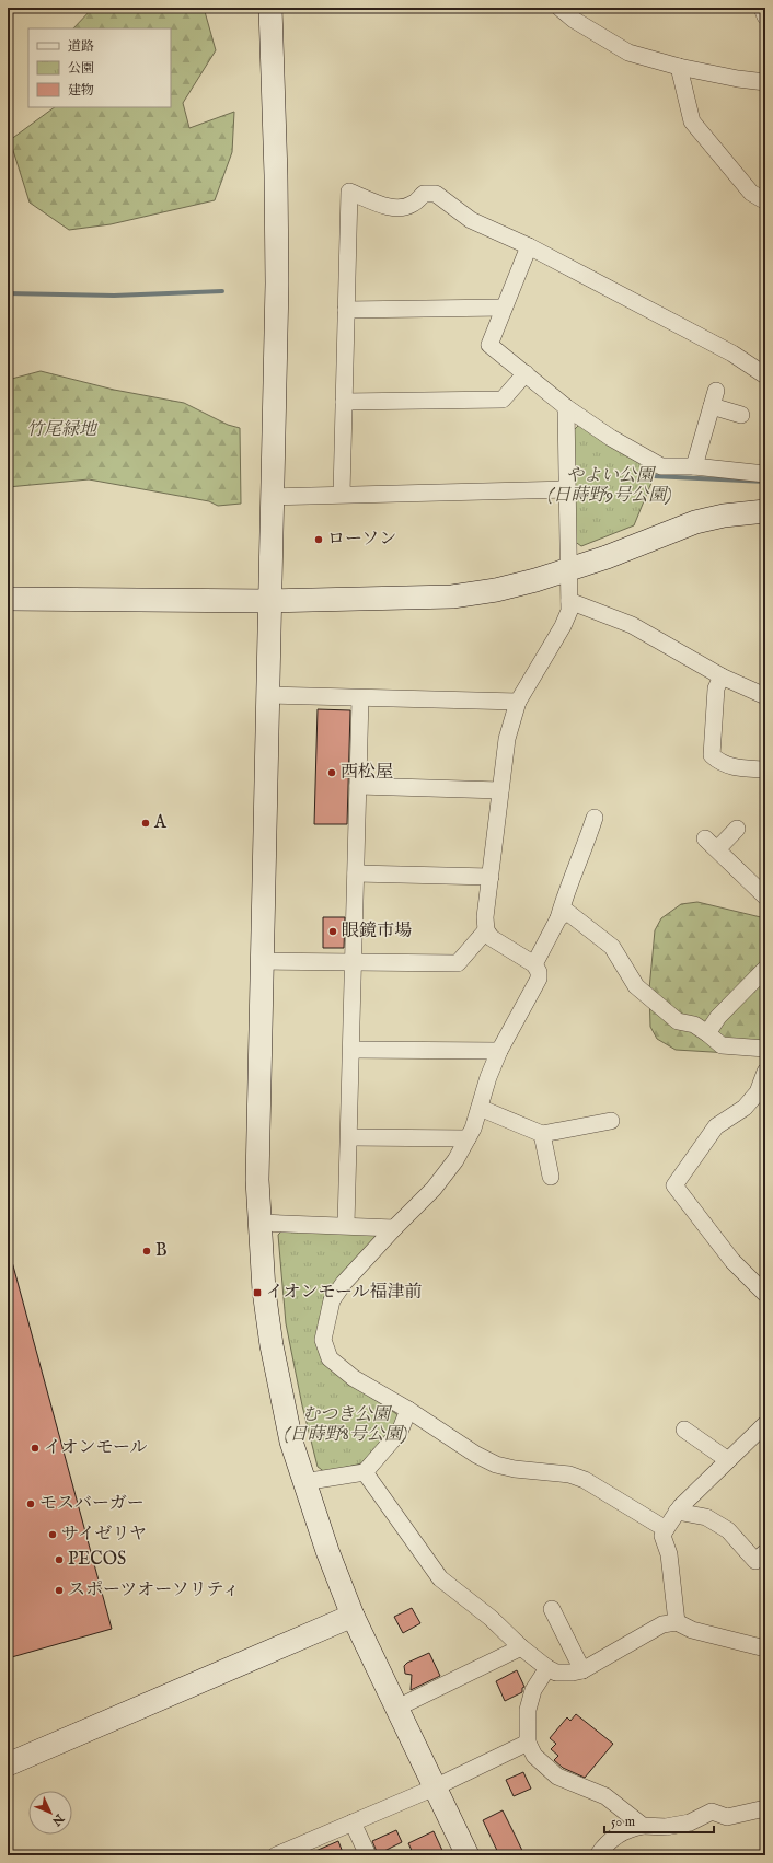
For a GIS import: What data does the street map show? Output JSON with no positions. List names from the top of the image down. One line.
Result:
{"parks":["竹尾緑地","やよい公園 (日蒔野9号公園)","むつき公園 (日蒔野8号公園)"],"places":{"other":["ローソン","西松屋","A","眼鏡市場","B","イオンモール","モスバーガー","サイゼリヤ","PECOS","スポーツオーソリティ"],"transit":["イオンモール福津前"]},"legend":["道路","公園","建物"],"scale_bar":"50 m","north":"bottom right"}
